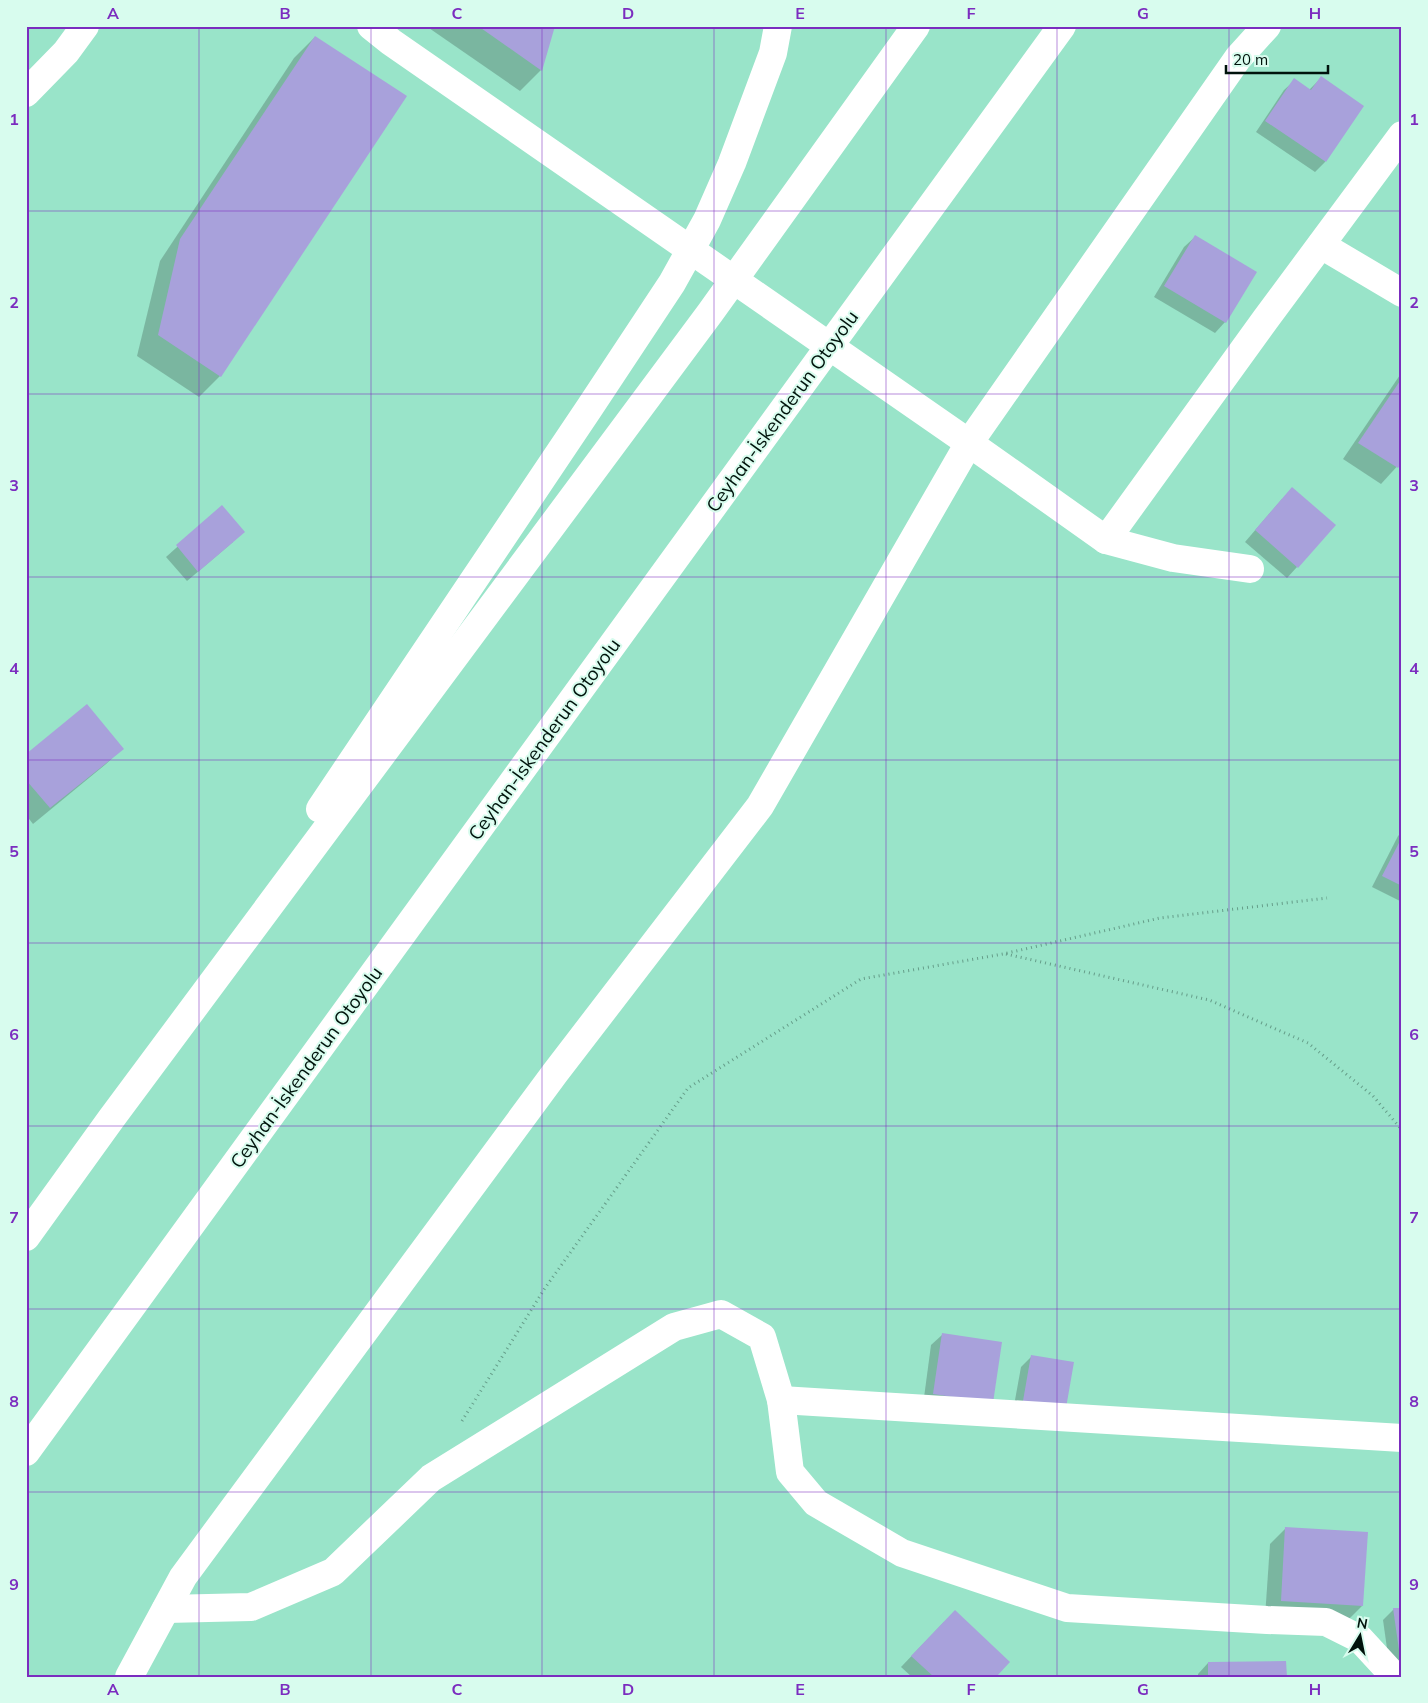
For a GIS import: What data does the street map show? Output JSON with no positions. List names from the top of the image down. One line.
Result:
{"streets":{"main road":["Ceyhan-İskenderun Otoyolu"]},"scale_bar":"20 m","north":"top","grid":{"columns":["A","B","C","D","E","F","G","H"],"rows":["1","2","3","4","5","6","7","8","9"]}}
